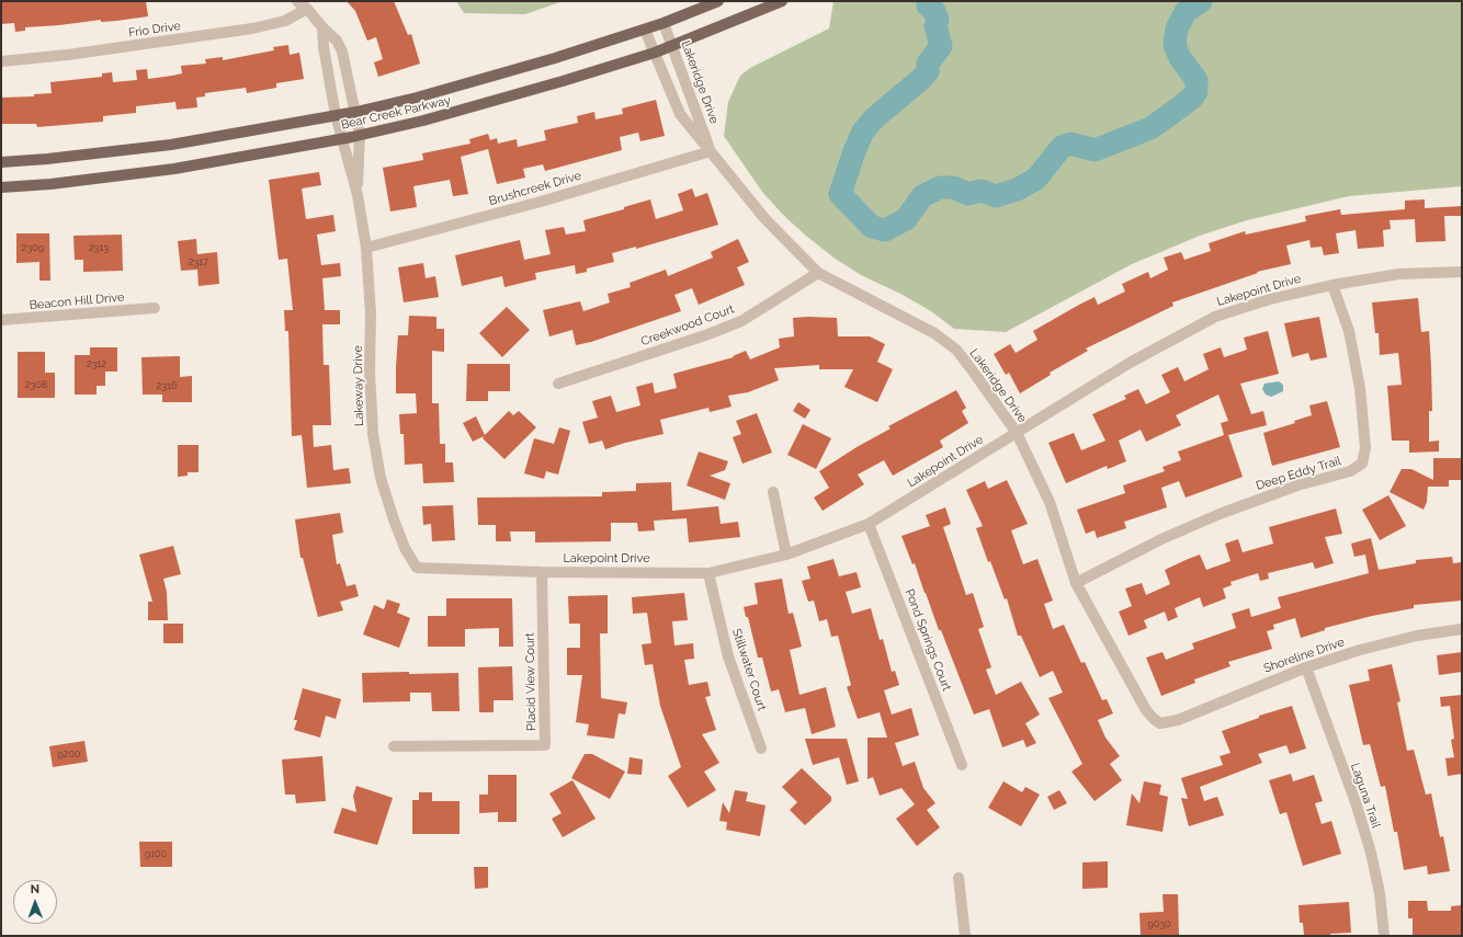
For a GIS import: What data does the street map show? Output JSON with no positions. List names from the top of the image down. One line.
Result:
{"streets":{"main road":["Bear Creek Parkway"],"street":["Frio Drive","Lakeridge Drive","Brushcreek Drive","Lakepoint Drive","Beacon Hill Drive","Creekwood Court","Lakeway Drive","Deep Eddy Trail","Pond Springs Court","Shoreline Drive","Stillwater Court","Placid View Court","Laguna Trail"]},"crossings":[["Frio Drive","Lakeway Drive"],["Lakeridge Drive","Bear Creek Parkway"],["Lakeridge Drive","Brushcreek Drive"],["Lakeridge Drive","Lakepoint Drive"],["Lakeridge Drive","Creekwood Court"],["Lakeridge Drive","Deep Eddy Trail"],["Lakeridge Drive","Shoreline Drive"],["Bear Creek Parkway","Lakeway Drive"],["Brushcreek Drive","Lakeway Drive"],["Lakepoint Drive","Lakeway Drive"],["Lakepoint Drive","Deep Eddy Trail"],["Lakepoint Drive","Pond Springs Court"],["Lakepoint Drive","Stillwater Court"],["Lakepoint Drive","Placid View Court"],["Shoreline Drive","Laguna Trail"]],"house_numbers":["2309","2313","2317","2312","2308","2316","9200","9100","9030"],"north":"top"}
